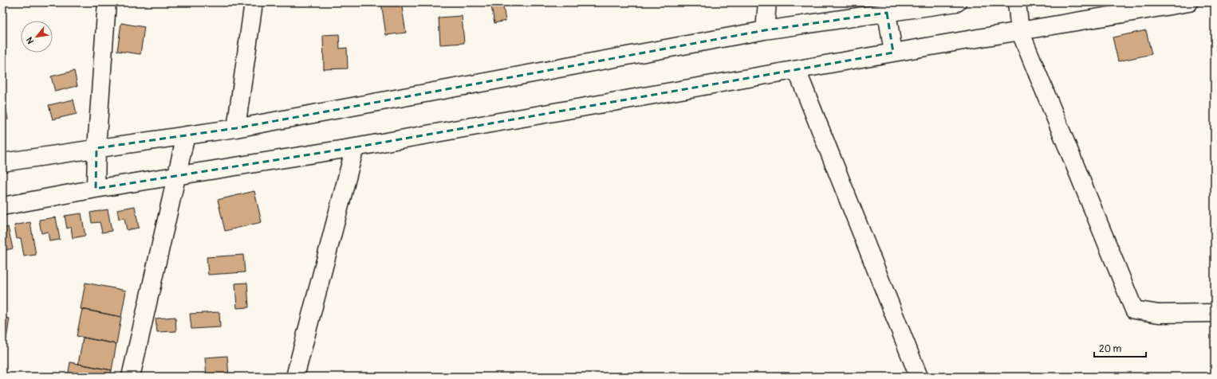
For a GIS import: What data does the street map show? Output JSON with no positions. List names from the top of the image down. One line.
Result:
{"scale_bar":"20 m","north":"bottom left"}
